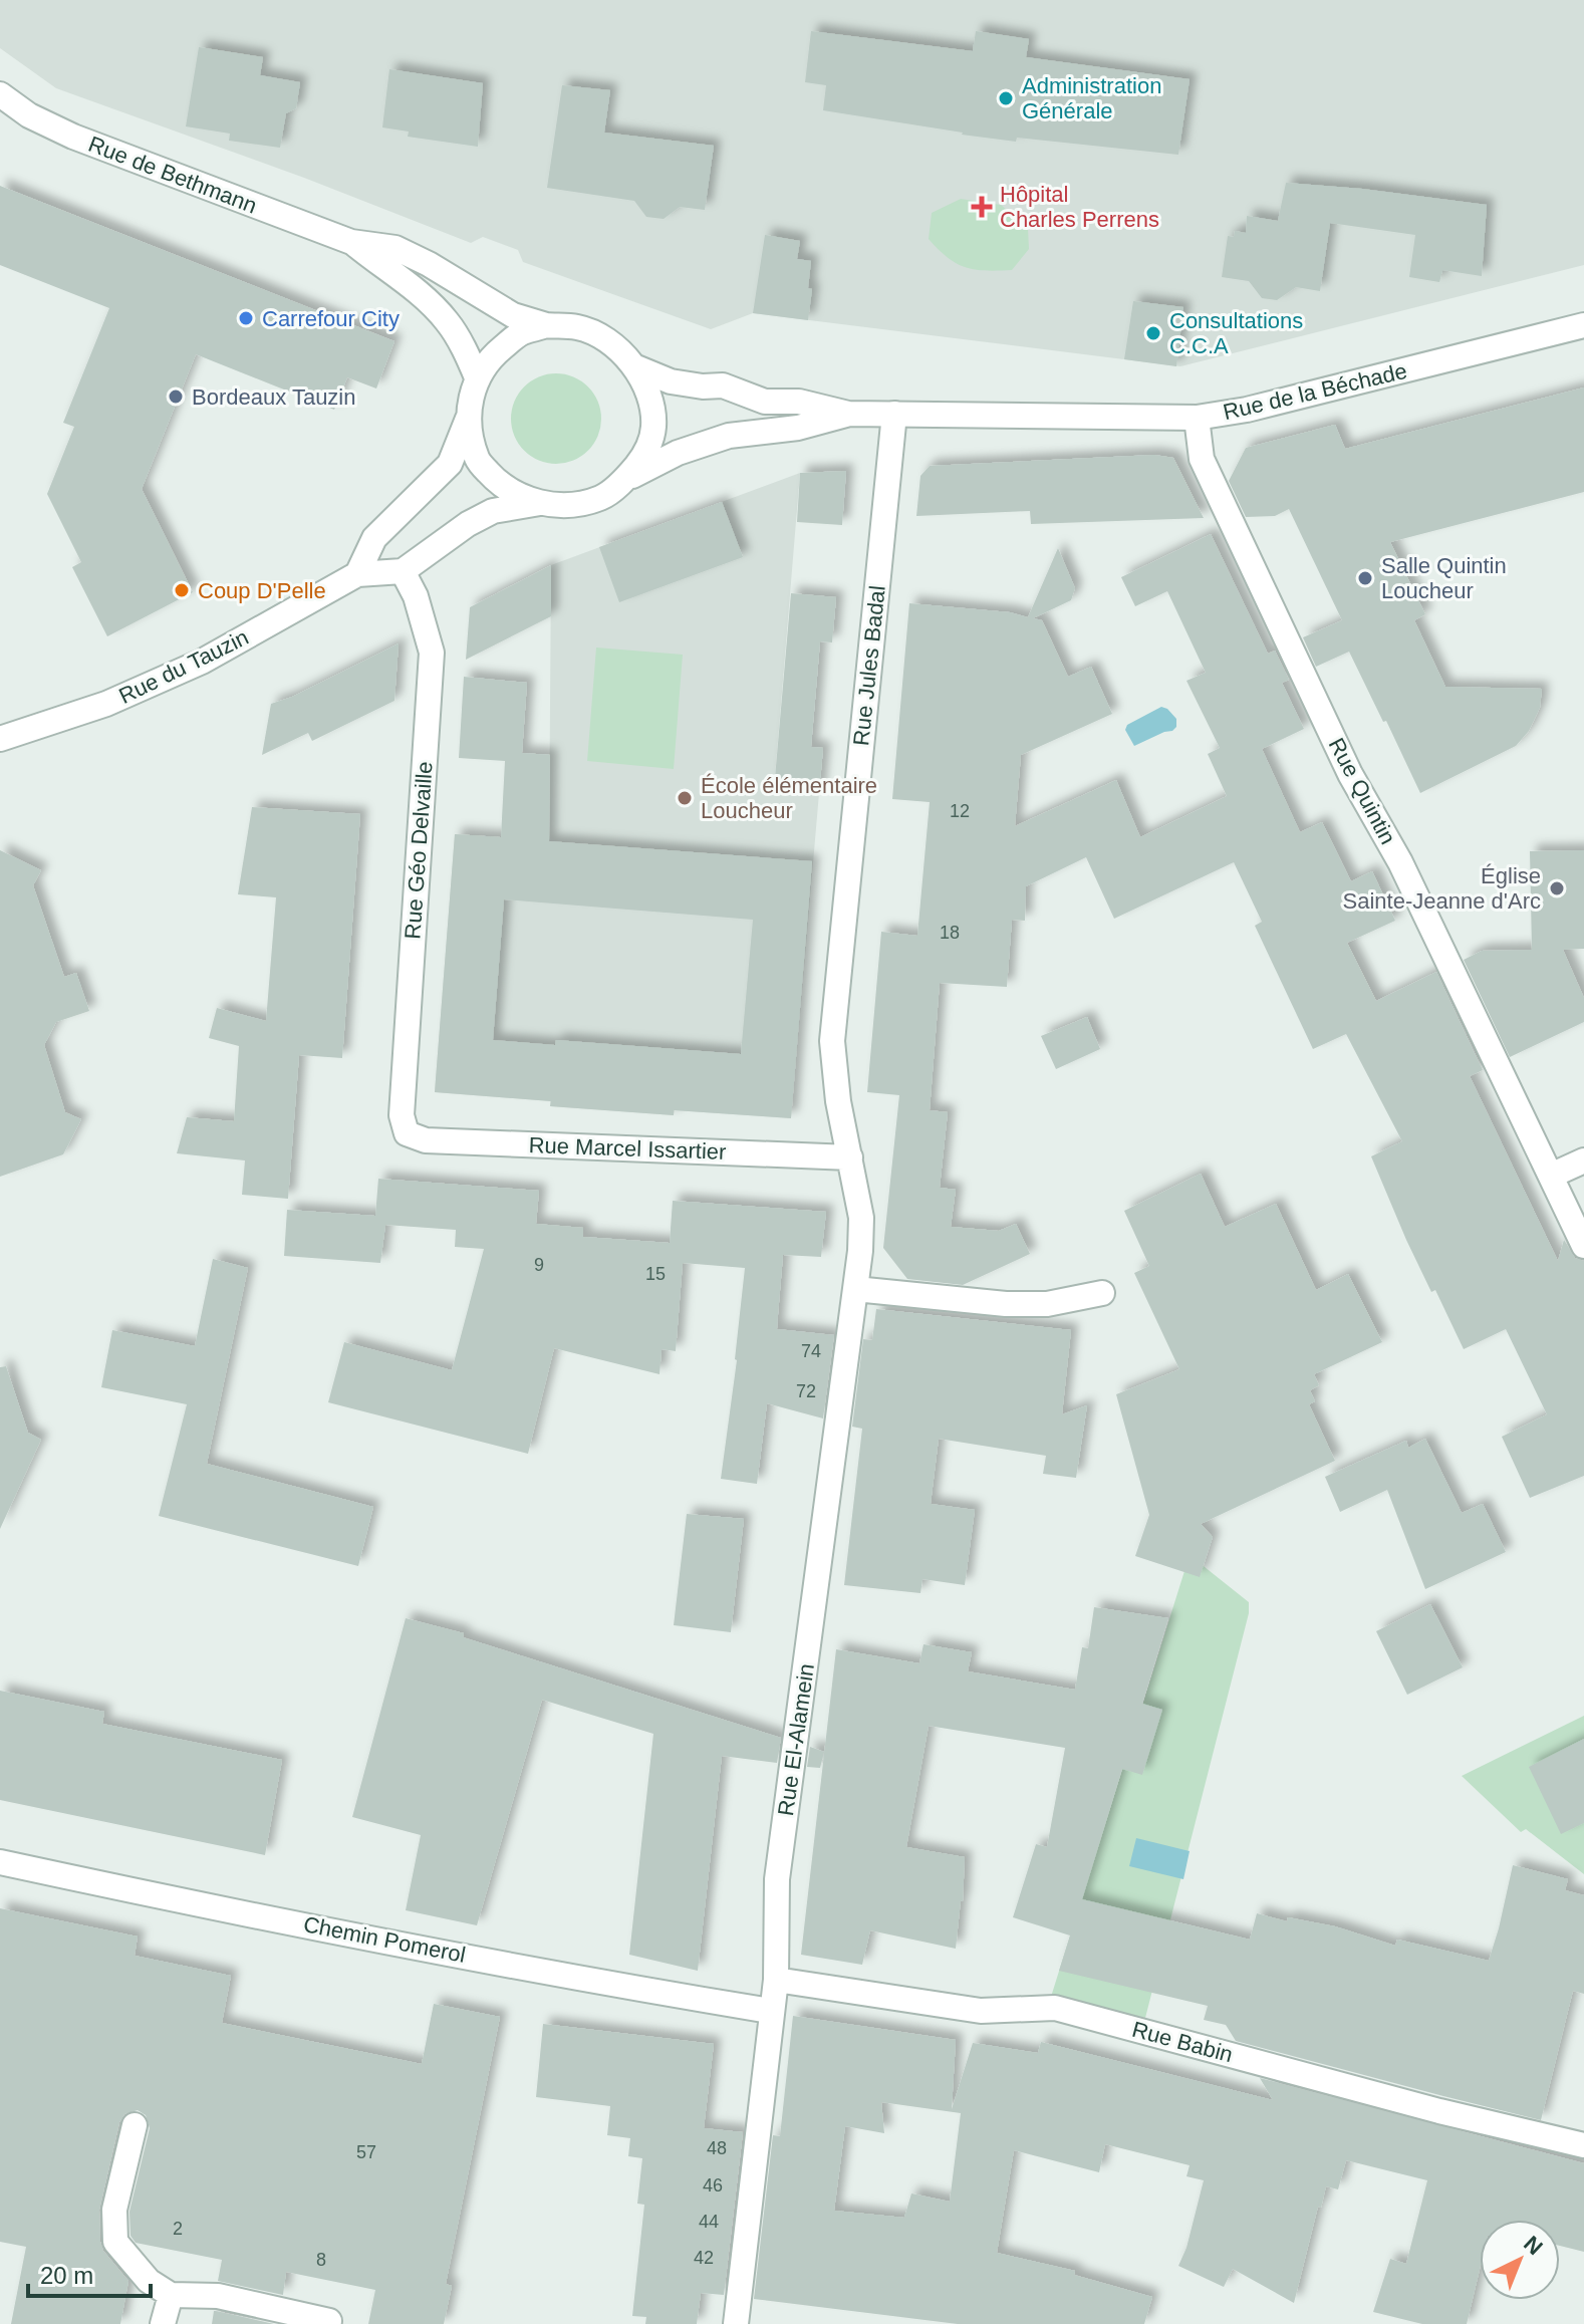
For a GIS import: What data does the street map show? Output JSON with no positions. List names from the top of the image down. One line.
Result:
{"streets":{"street":["Rue de Bethmann","Rue de la Béchade","Rue Jules Badal","Rue du Tauzin","Rue Quintin","Rue Géo Delvaille","Rue Marcel Issartier","Rue El-Alamein","Chemin Pomerol","Rue Babin"]},"crossings":[["Rue de Bethmann","Rue de la Béchade"],["Rue de la Béchade","Rue Jules Badal"],["Rue de la Béchade","Rue Quintin"],["Rue Jules Badal","Rue Marcel Issartier"],["Rue Jules Badal","Rue El-Alamein"],["Rue du Tauzin","Rue Géo Delvaille"],["Rue Géo Delvaille","Rue Marcel Issartier"],["Rue Marcel Issartier","Rue El-Alamein"],["Rue El-Alamein","Chemin Pomerol"],["Rue El-Alamein","Rue Babin"]],"places":{"other":["Administration Générale","Carrefour City","Consultations C.C.A","Bordeaux Tauzin","Salle Quintin Loucheur","Coup D'Pelle","École élémentaire Loucheur","Église Sainte-Jeanne d'Arc"],"health":["Hôpital Charles Perrens"]},"house_numbers":["12","18","9","15","74","72","48","57","46","44","2","42","8"],"scale_bar":"20 m","north":"top right"}
